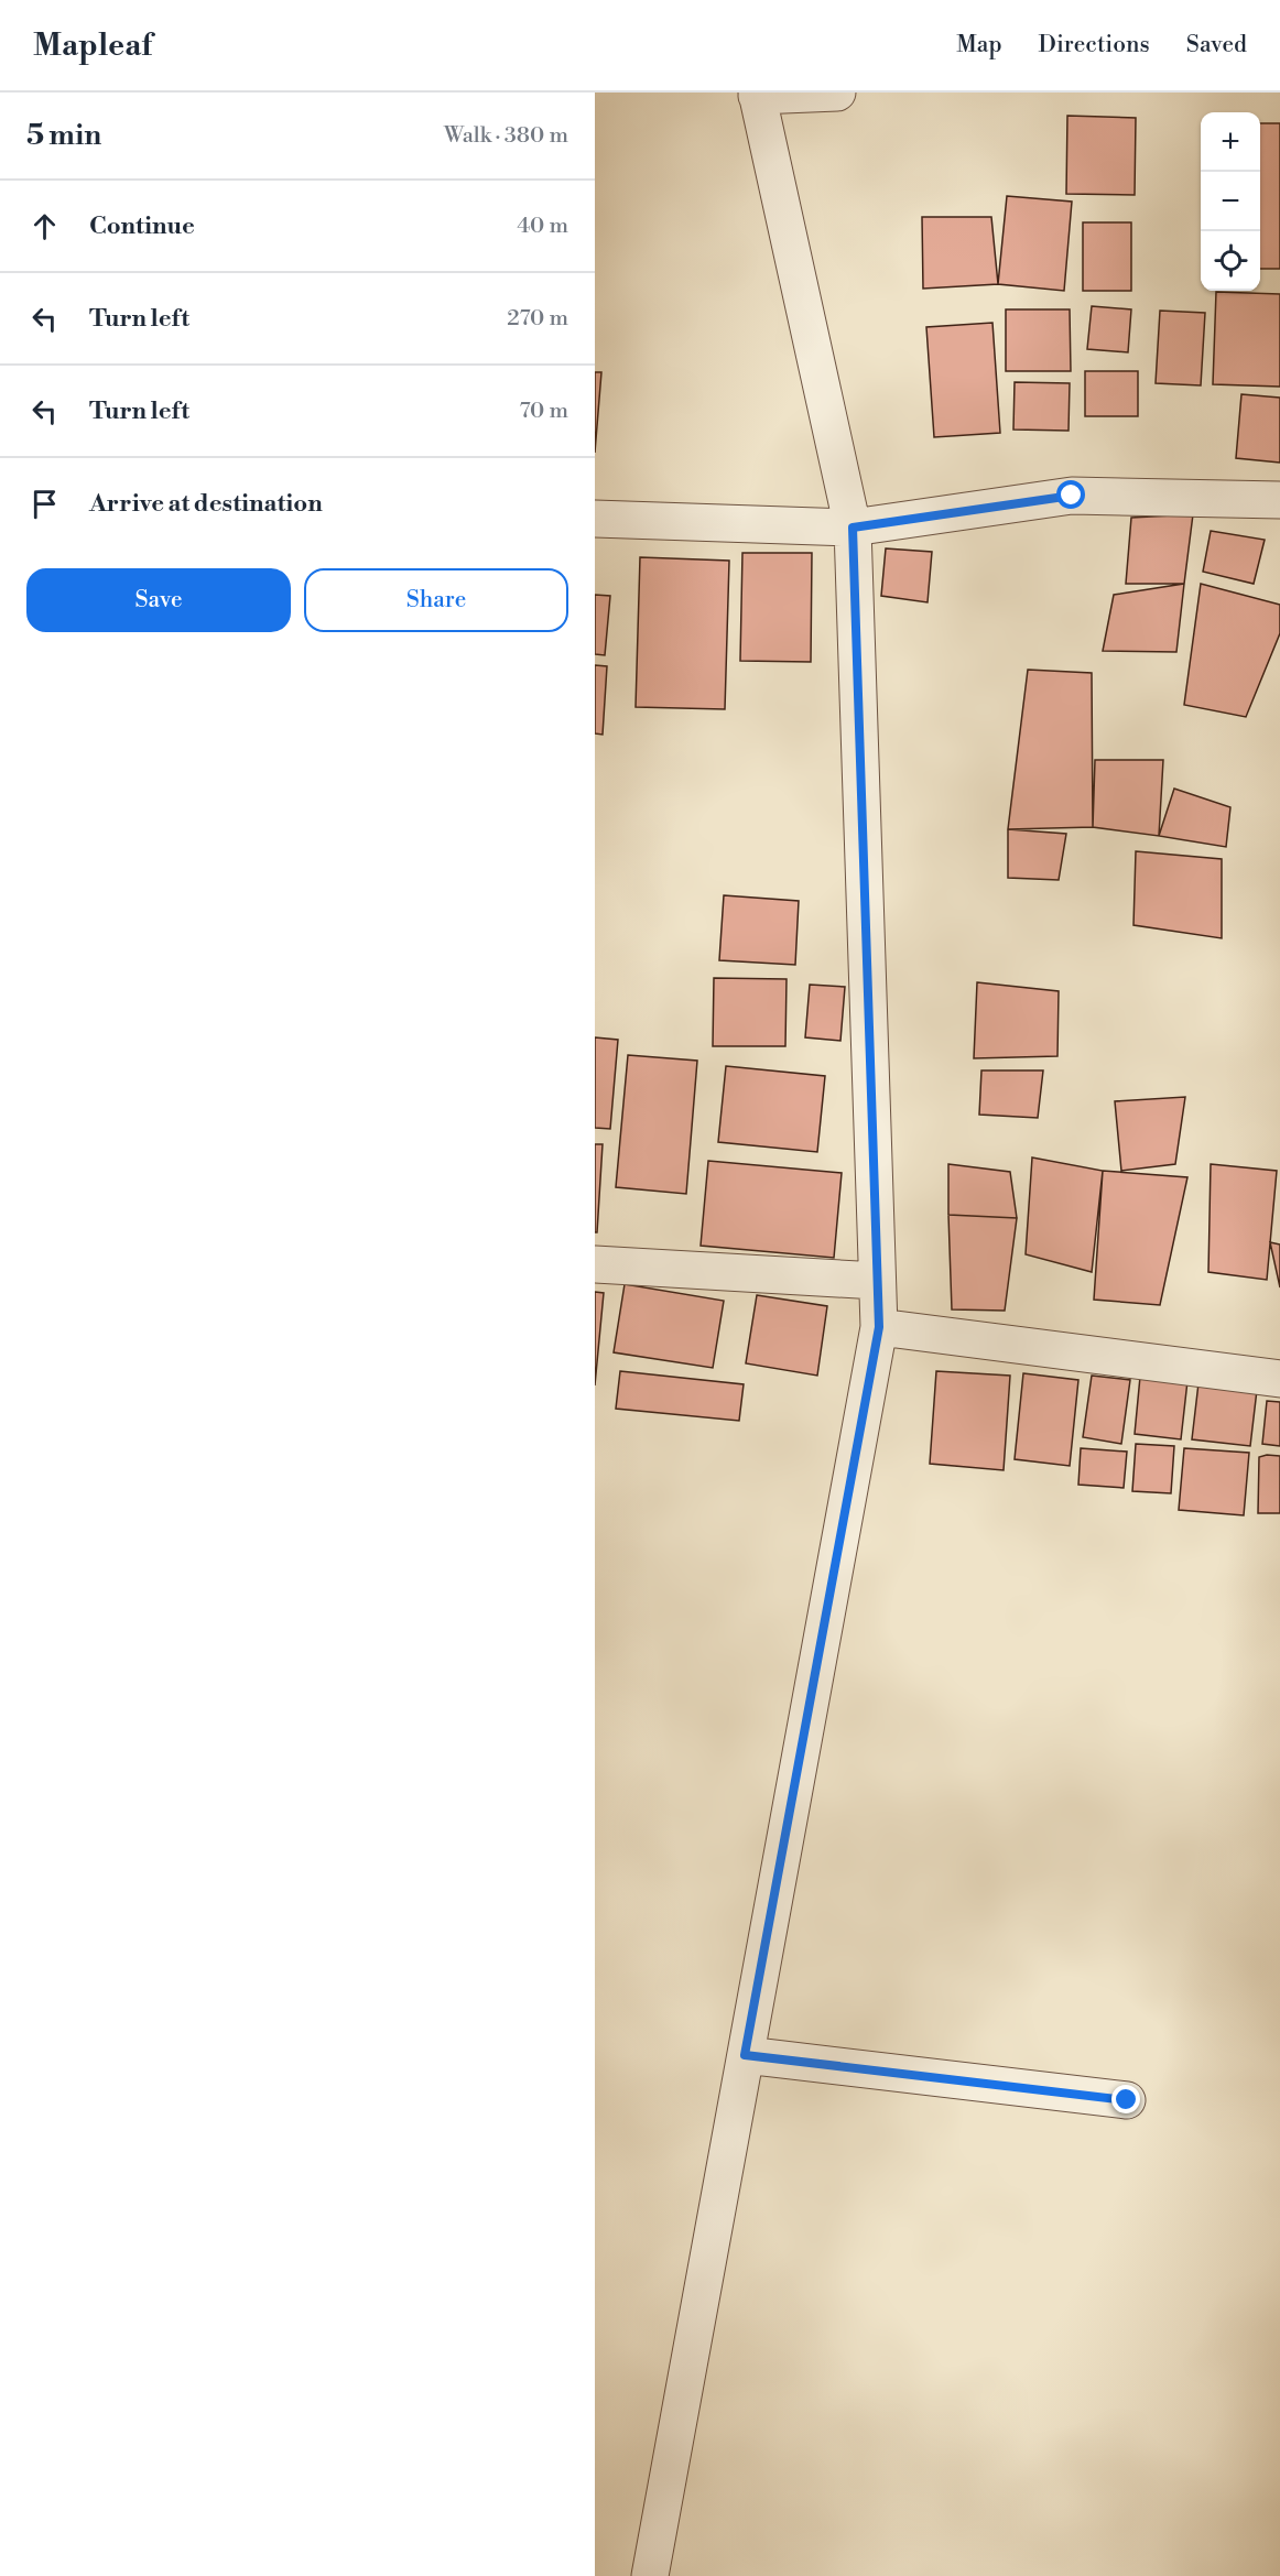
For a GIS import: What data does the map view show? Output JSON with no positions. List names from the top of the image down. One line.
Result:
{"page":{"header":"Mapleaf","nav":["Map","Directions","Saved"],"heading":["5 min","Walk · 380 m"],"map_buttons":["+","−"],"list":[["Continue","40 m"],["Turn left","270 m"],["Turn left","70 m"],"Arrive at destination"],"buttons":["Save","Share"]}}
